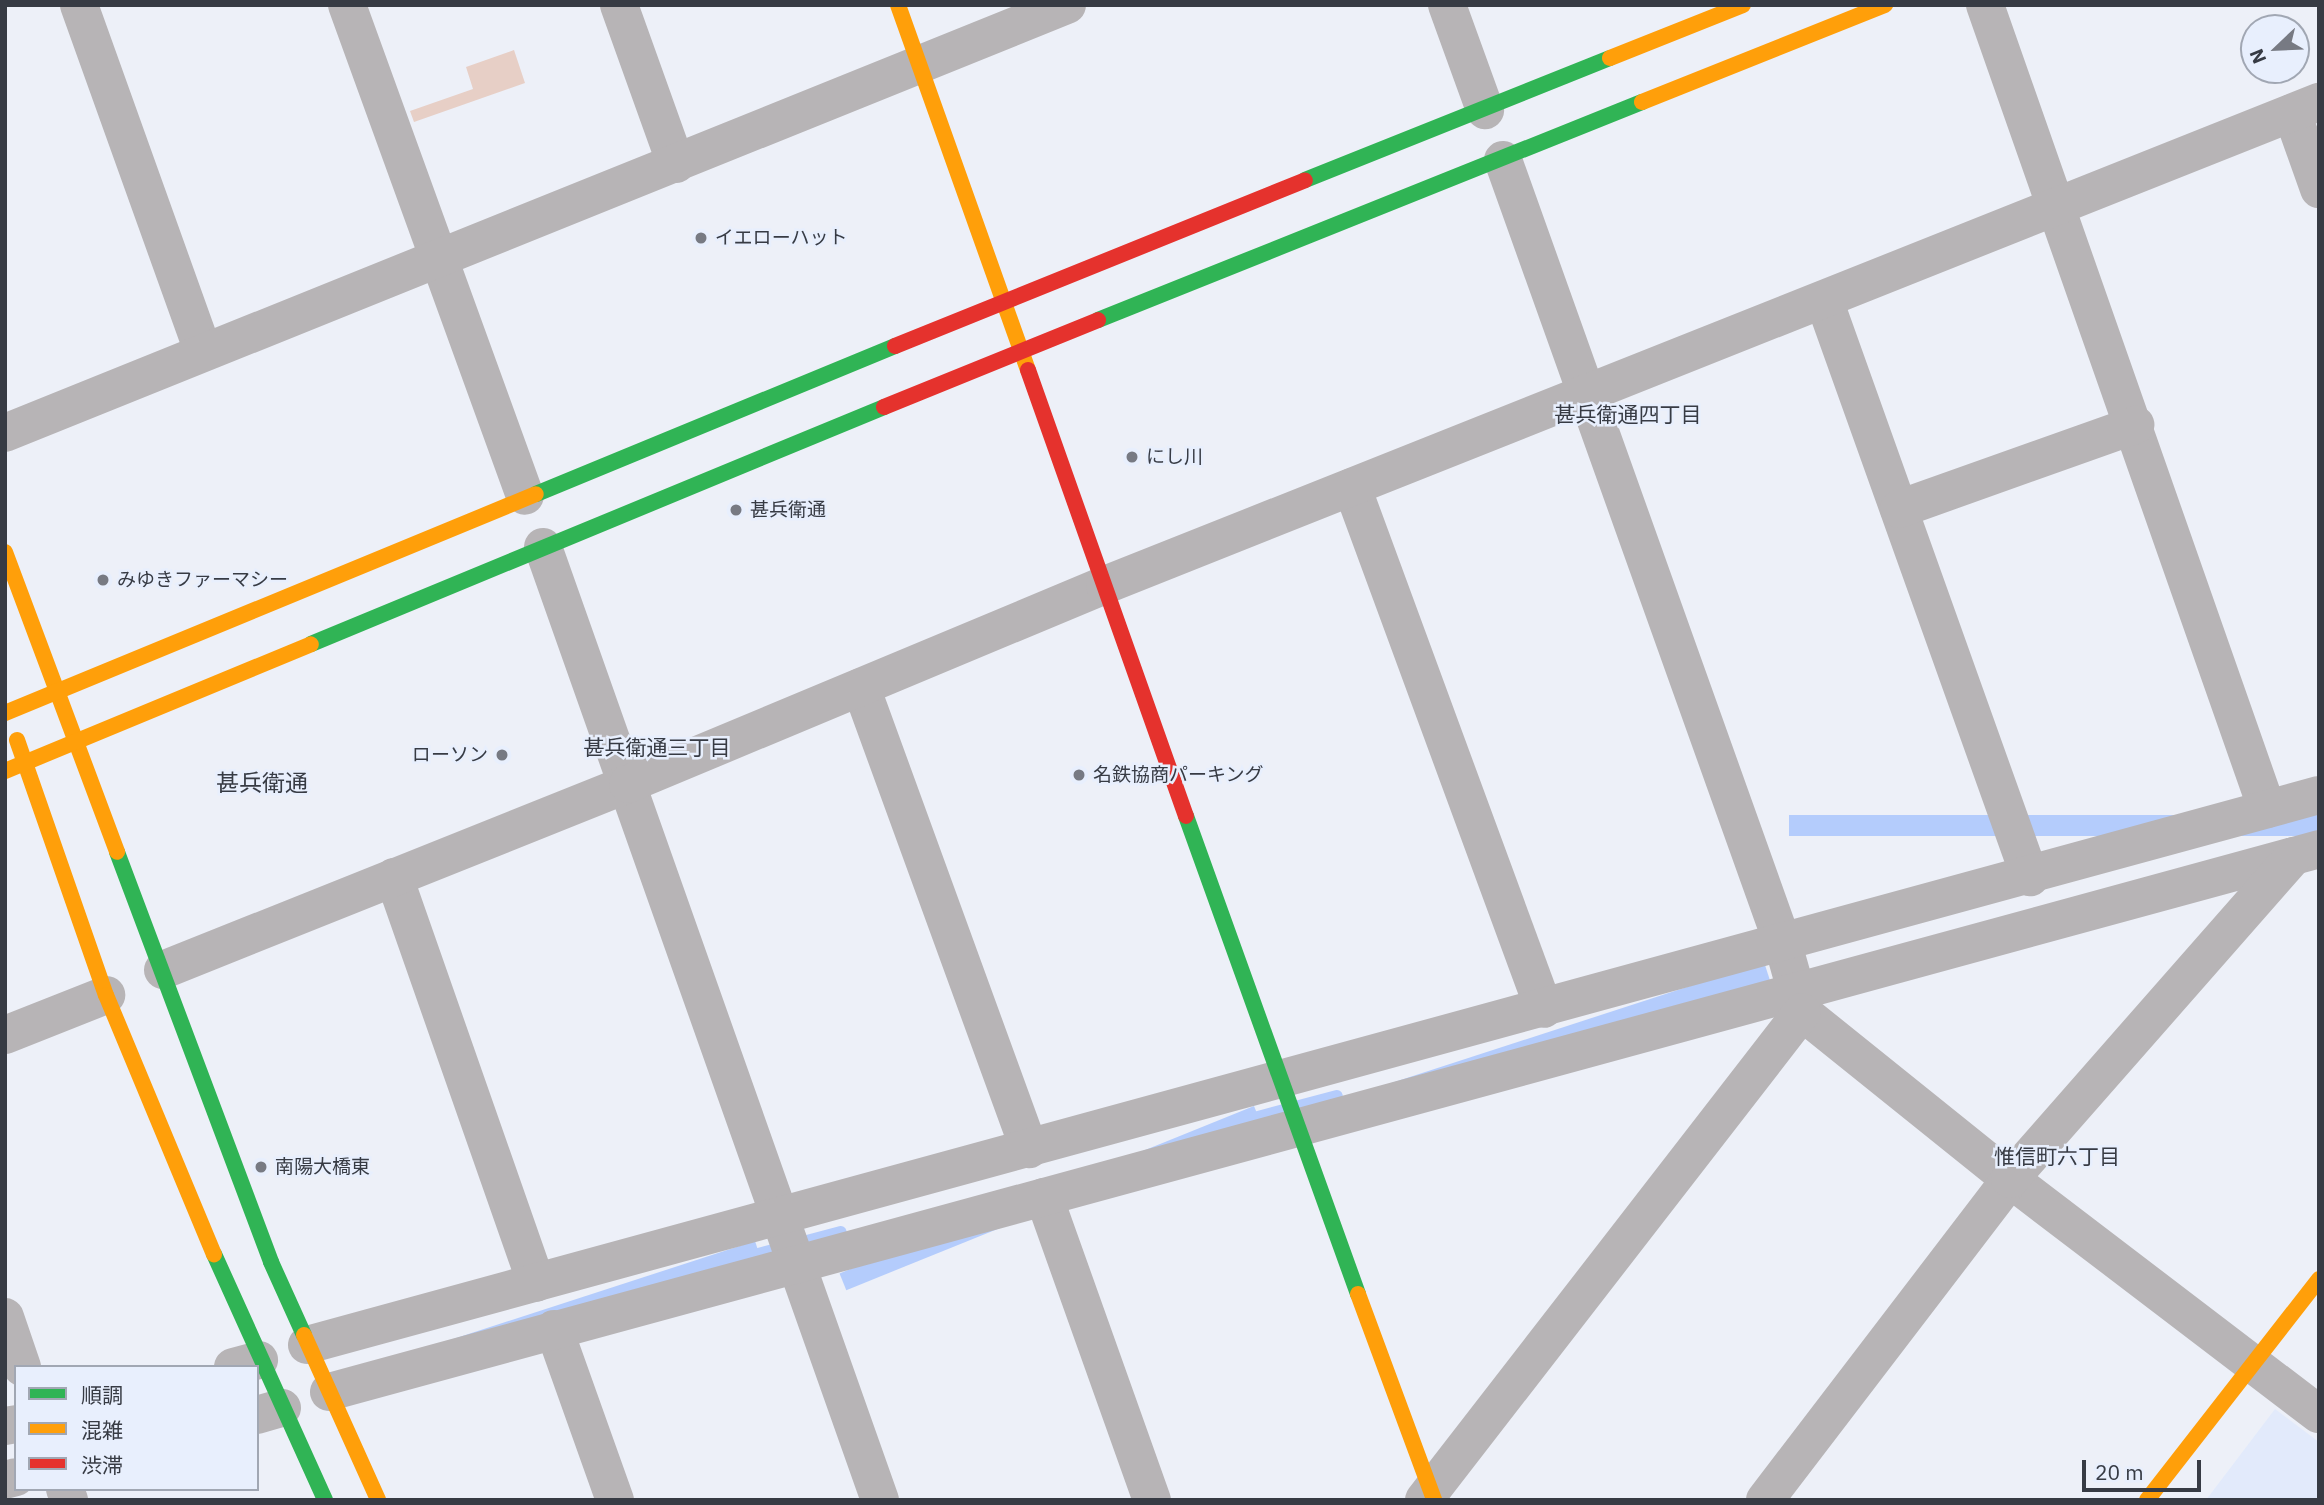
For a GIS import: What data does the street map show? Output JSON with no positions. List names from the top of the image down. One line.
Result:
{"districts":["甚兵衛通四丁目","甚兵衛通三丁目","甚兵衛通","惟信町六丁目"],"places":["イエローハット","にし川","甚兵衛通","みゆきファーマシー","ローソン","名鉄協商パーキング","南陽大橋東"],"legend":["順調","混雑","渋滞"],"scale_bar":"20 m","north":"bottom left"}
